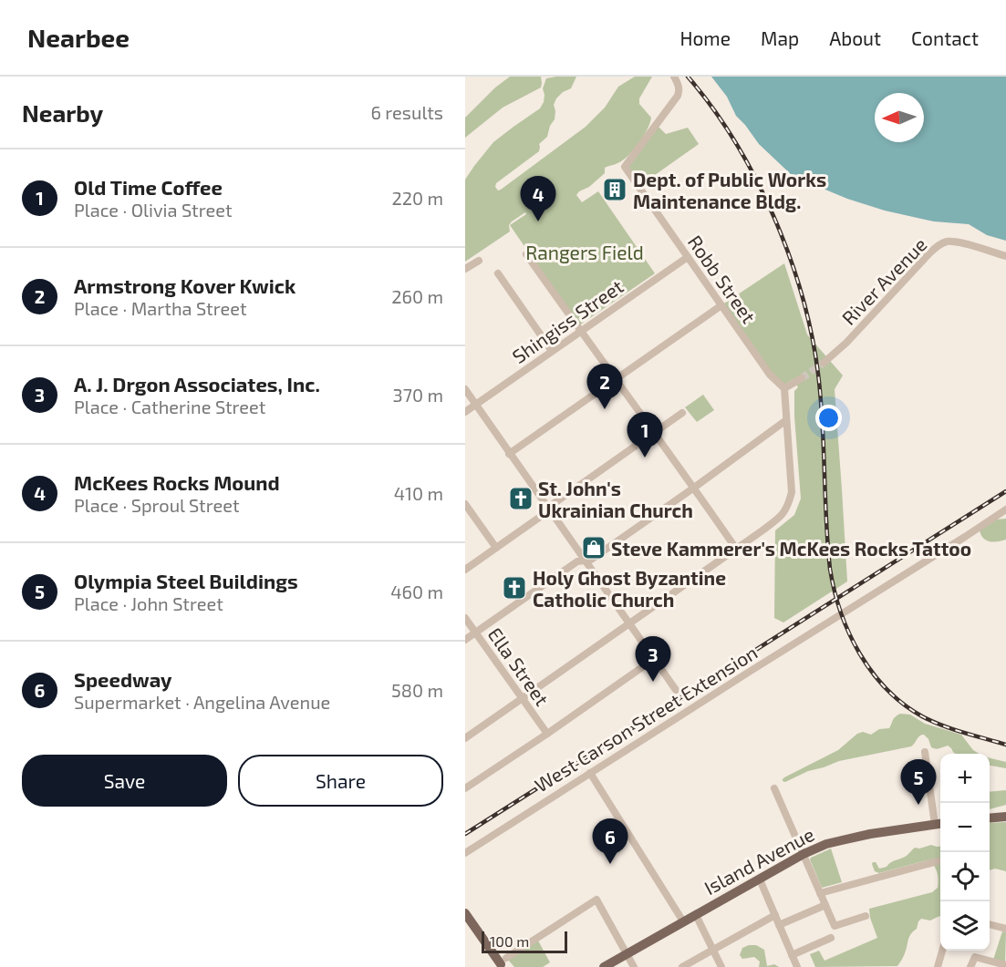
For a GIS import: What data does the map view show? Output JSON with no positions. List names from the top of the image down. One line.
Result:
{"streets":{"main road":["Island Avenue"],"street":["Robb Street","River Avenue","Shingiss Street","Ella Street","West Carson Street Extension"]},"crossings":[["Robb Street","Shingiss Street"]],"parks":["Rangers Field"],"places":{"building":["Dept. of Public Works Maintenance Bldg."],"church":["St. John's Ukrainian Church","Holy Ghost Byzantine Catholic Church"],"shop":["Steve Kammerer's McKees Rocks Tattoo"]},"scale_bar":"100 m","north":"left","page":{"header":"Nearbee","nav":["Home","Map","About","Contact"],"heading":["Nearby","6 results"],"list":[{"mark":"1","name":"Old Time Coffee","note":"Place · Olivia Street","value":"220 m"},{"mark":"2","name":"Armstrong Kover Kwick","note":"Place · Martha Street","value":"260 m"},{"mark":"3","name":"A. J. Drgon Associates, Inc.","note":"Place · Catherine Street","value":"370 m"},{"mark":"4","name":"McKees Rocks Mound","note":"Place · Sproul Street","value":"410 m"},{"mark":"5","name":"Olympia Steel Buildings","note":"Place · John Street","value":"460 m"},{"mark":"6","name":"Speedway","note":"Supermarket · Angelina Avenue","value":"580 m"}],"pins":["4","2","1","3","5","6"],"buttons":["Save","Share"],"map_buttons":["+","−"],"scale":"100 m"}}
